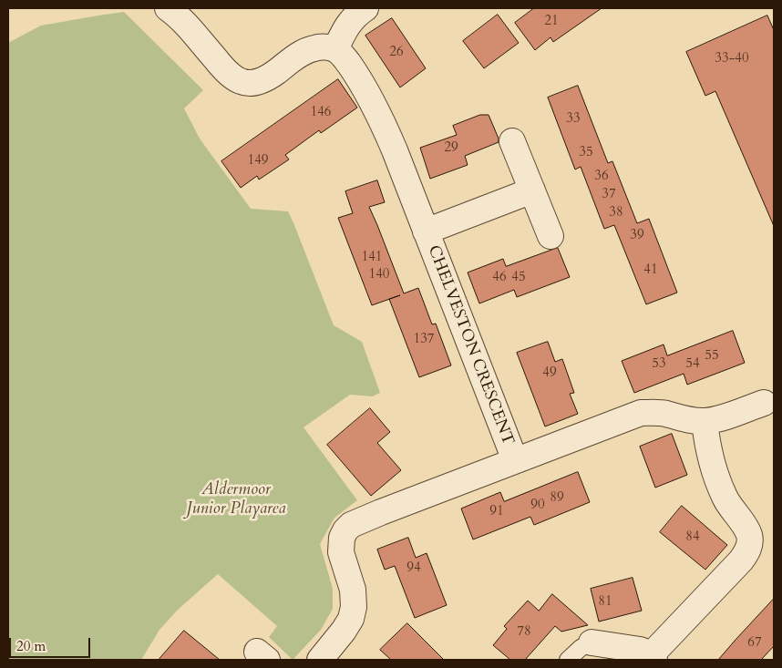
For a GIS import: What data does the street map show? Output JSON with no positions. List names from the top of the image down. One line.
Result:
{"streets":{"street":["CHELVESTON CRESCENT"]},"parks":["Aldermoor Junior Playarea"],"house_numbers":["21","26","33-40","146","33","29","35","149","36","37","38","39","141","41","140","46","45","137","55","53","54","49","89","90","91","84","94","81","78","67"],"scale_bar":"20 m"}
